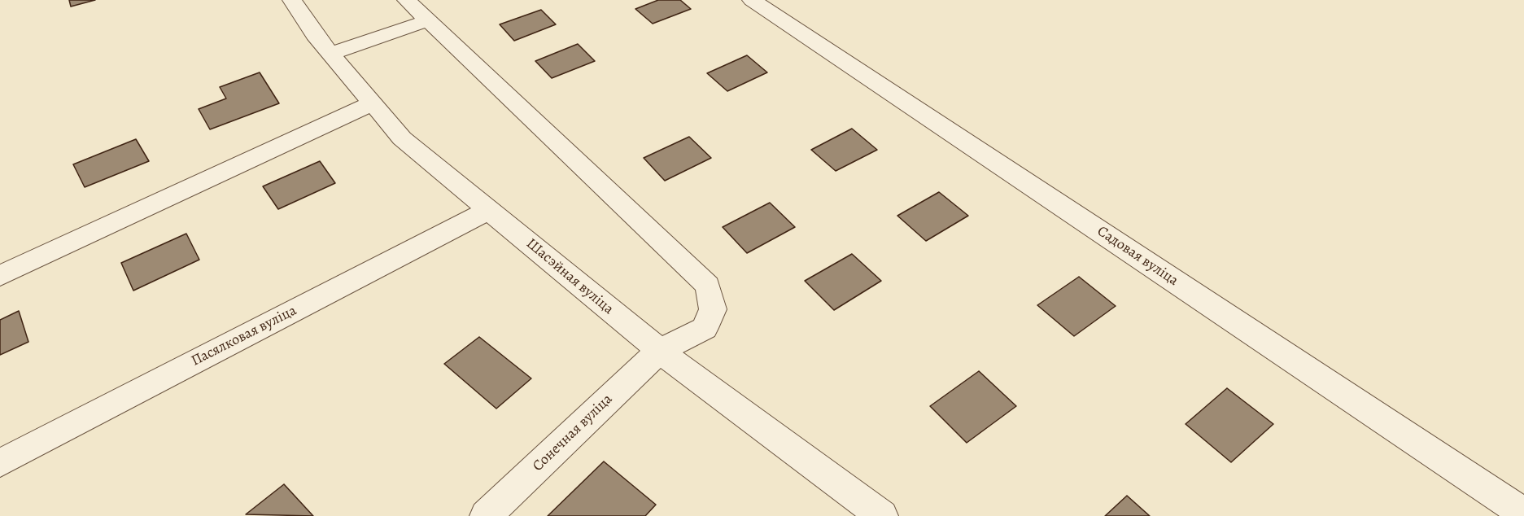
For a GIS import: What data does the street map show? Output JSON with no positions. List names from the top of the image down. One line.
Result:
{"streets":{"street":["Садовая вуліца","Шасэйная вуліца","Пасялковая вуліца","Сонечная вуліца"]},"crossings":[["Шасэйная вуліца","Пасялковая вуліца"],["Шасэйная вуліца","Сонечная вуліца"]]}
